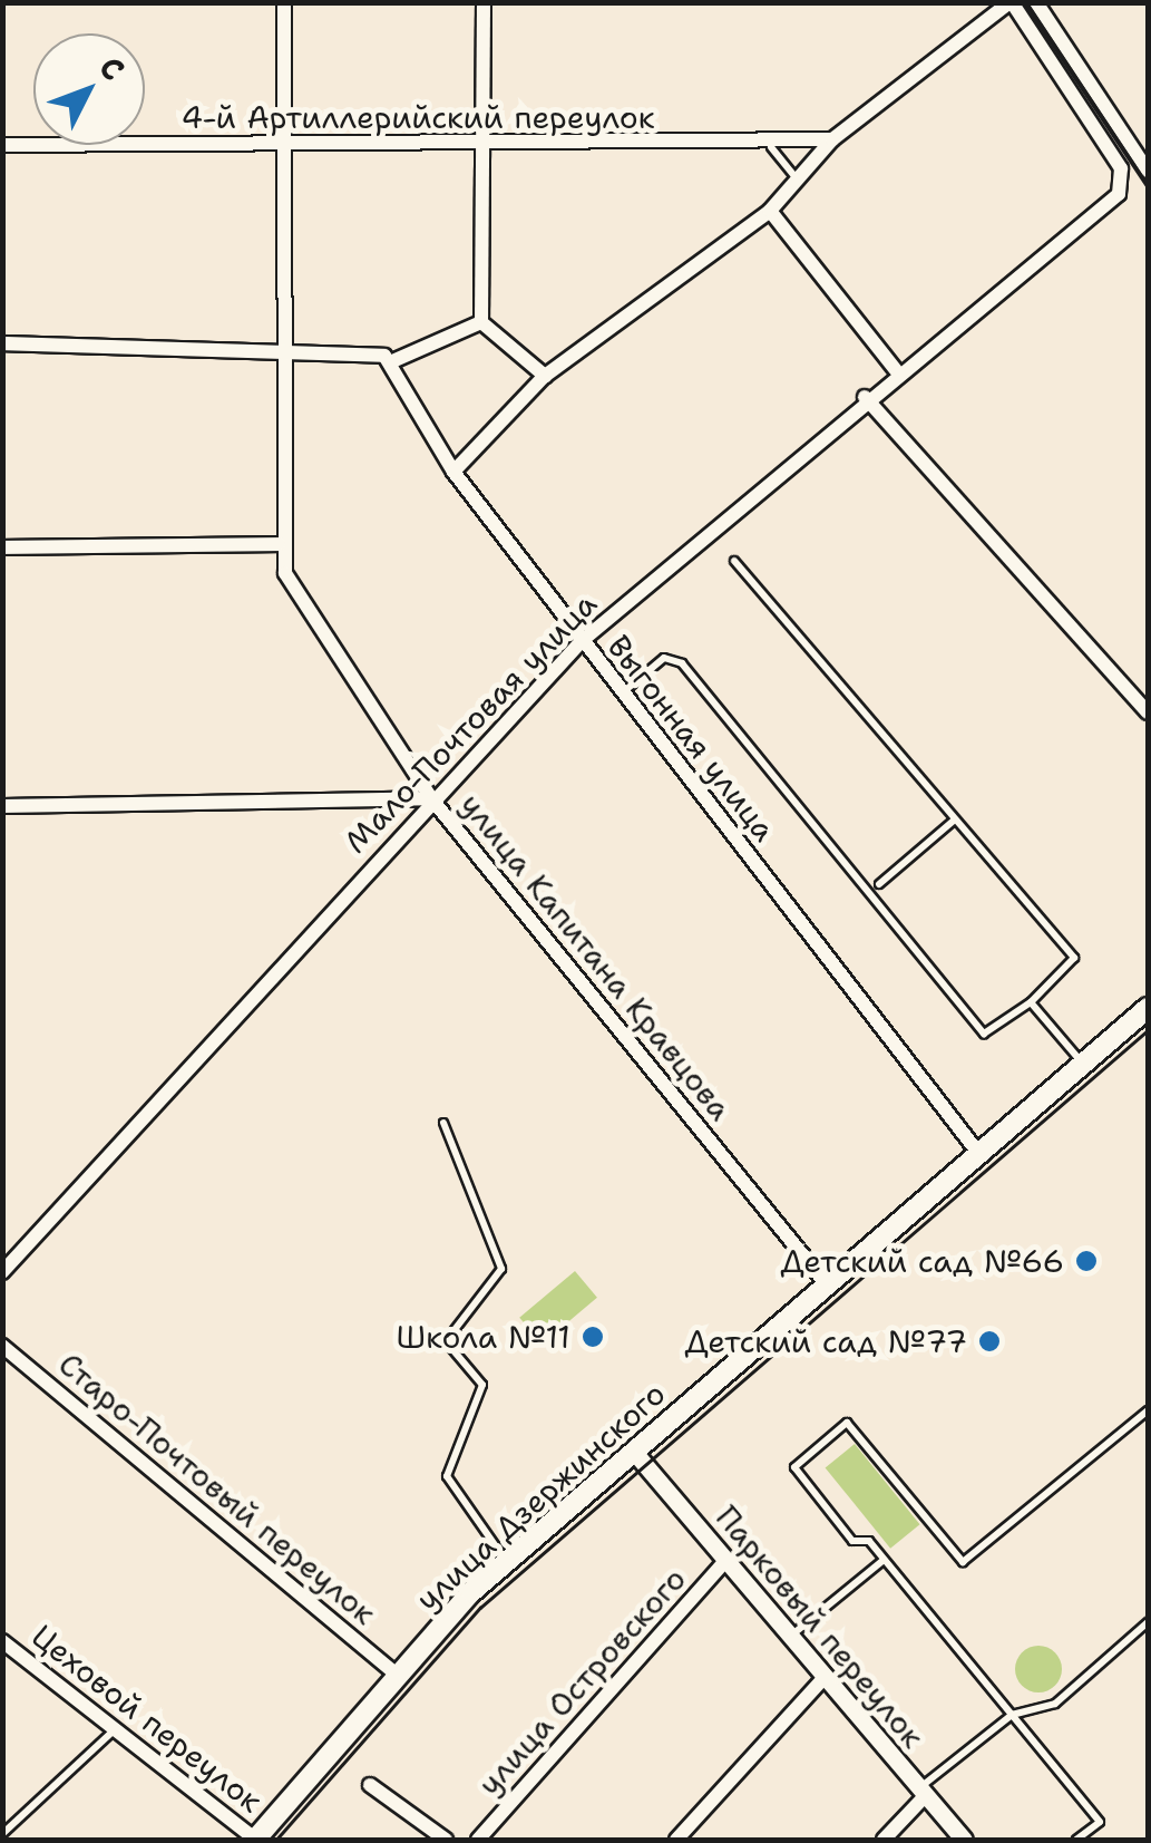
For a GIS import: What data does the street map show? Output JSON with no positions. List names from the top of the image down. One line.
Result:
{"streets":{"main road":["улица Дзержинского"],"street":["4-й Артиллерийский переулок","Мало-Почтовая улица","Выгонная улица","улица Капитана Кравцова","Старо-Почтовый переулок","Парковый переулок","улица Островского","Цеховой переулок"]},"crossings":[["4-й Артиллерийский переулок","улица Капитана Кравцова"],["Мало-Почтовая улица","Выгонная улица"],["Мало-Почтовая улица","улица Капитана Кравцова"],["Выгонная улица","улица Капитана Кравцова"],["Выгонная улица","улица Дзержинского"],["улица Капитана Кравцова","улица Дзержинского"],["Старо-Почтовый переулок","улица Дзержинского"],["улица Дзержинского","Парковый переулок"],["улица Дзержинского","Цеховой переулок"],["Парковый переулок","улица Островского"]],"places":["Детский сад №66","Школа №11","Детский сад №77"],"north":"top right"}
